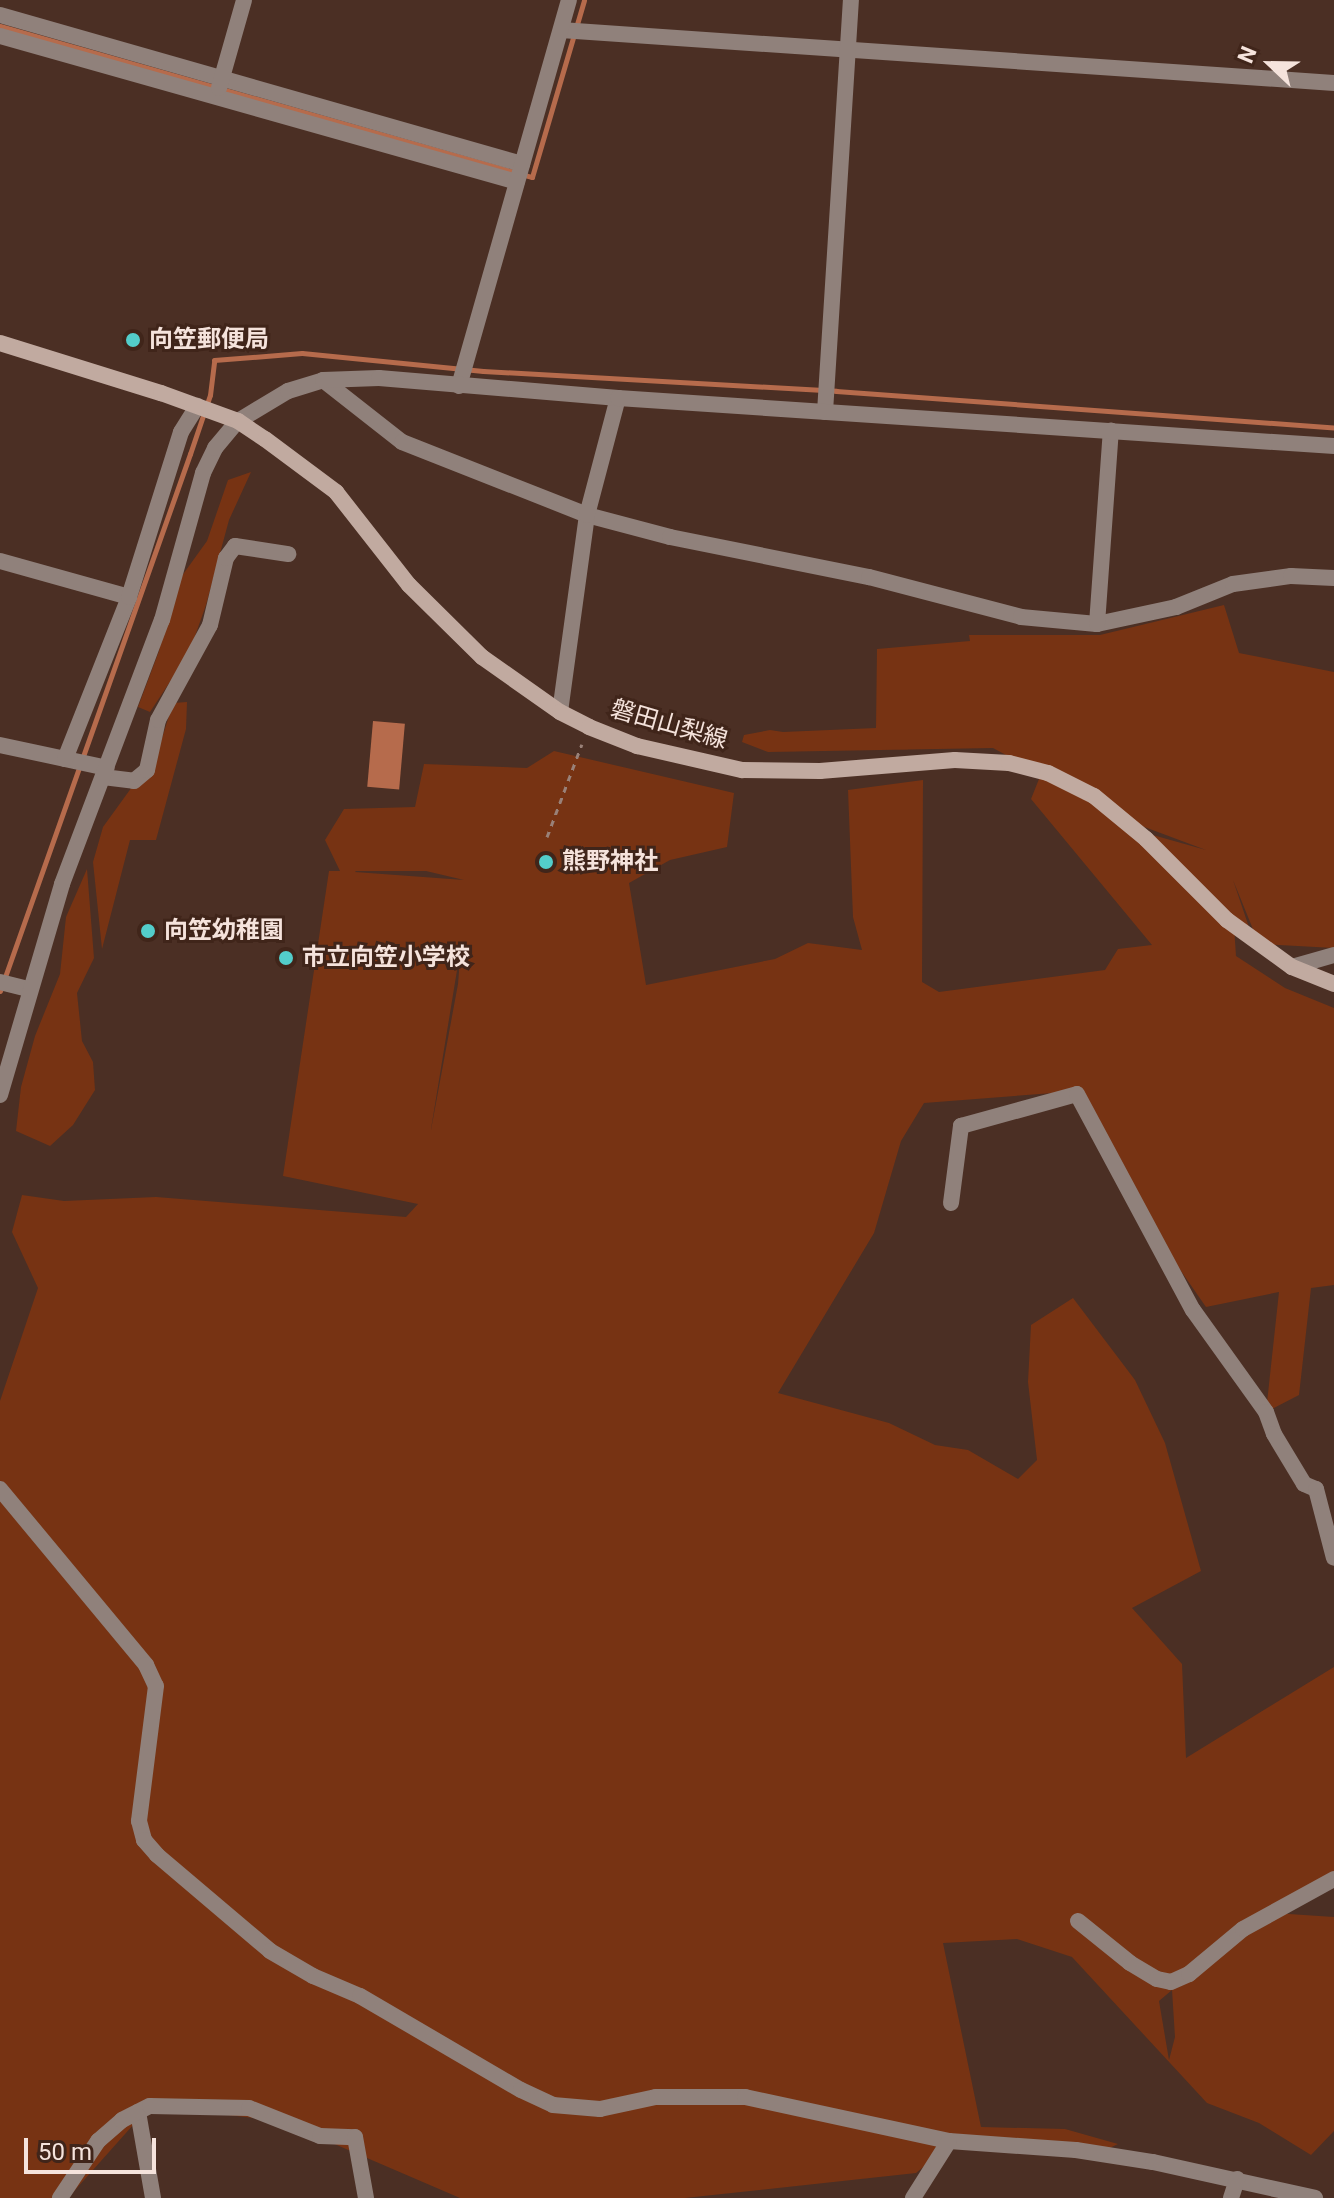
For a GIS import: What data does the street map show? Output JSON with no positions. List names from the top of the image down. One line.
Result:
{"streets":{"main road":["磐田山梨線"]},"places":["向笠郵便局","熊野神社","向笠幼稚園","市立向笠小学校"],"scale_bar":"50 m","north":"left"}
